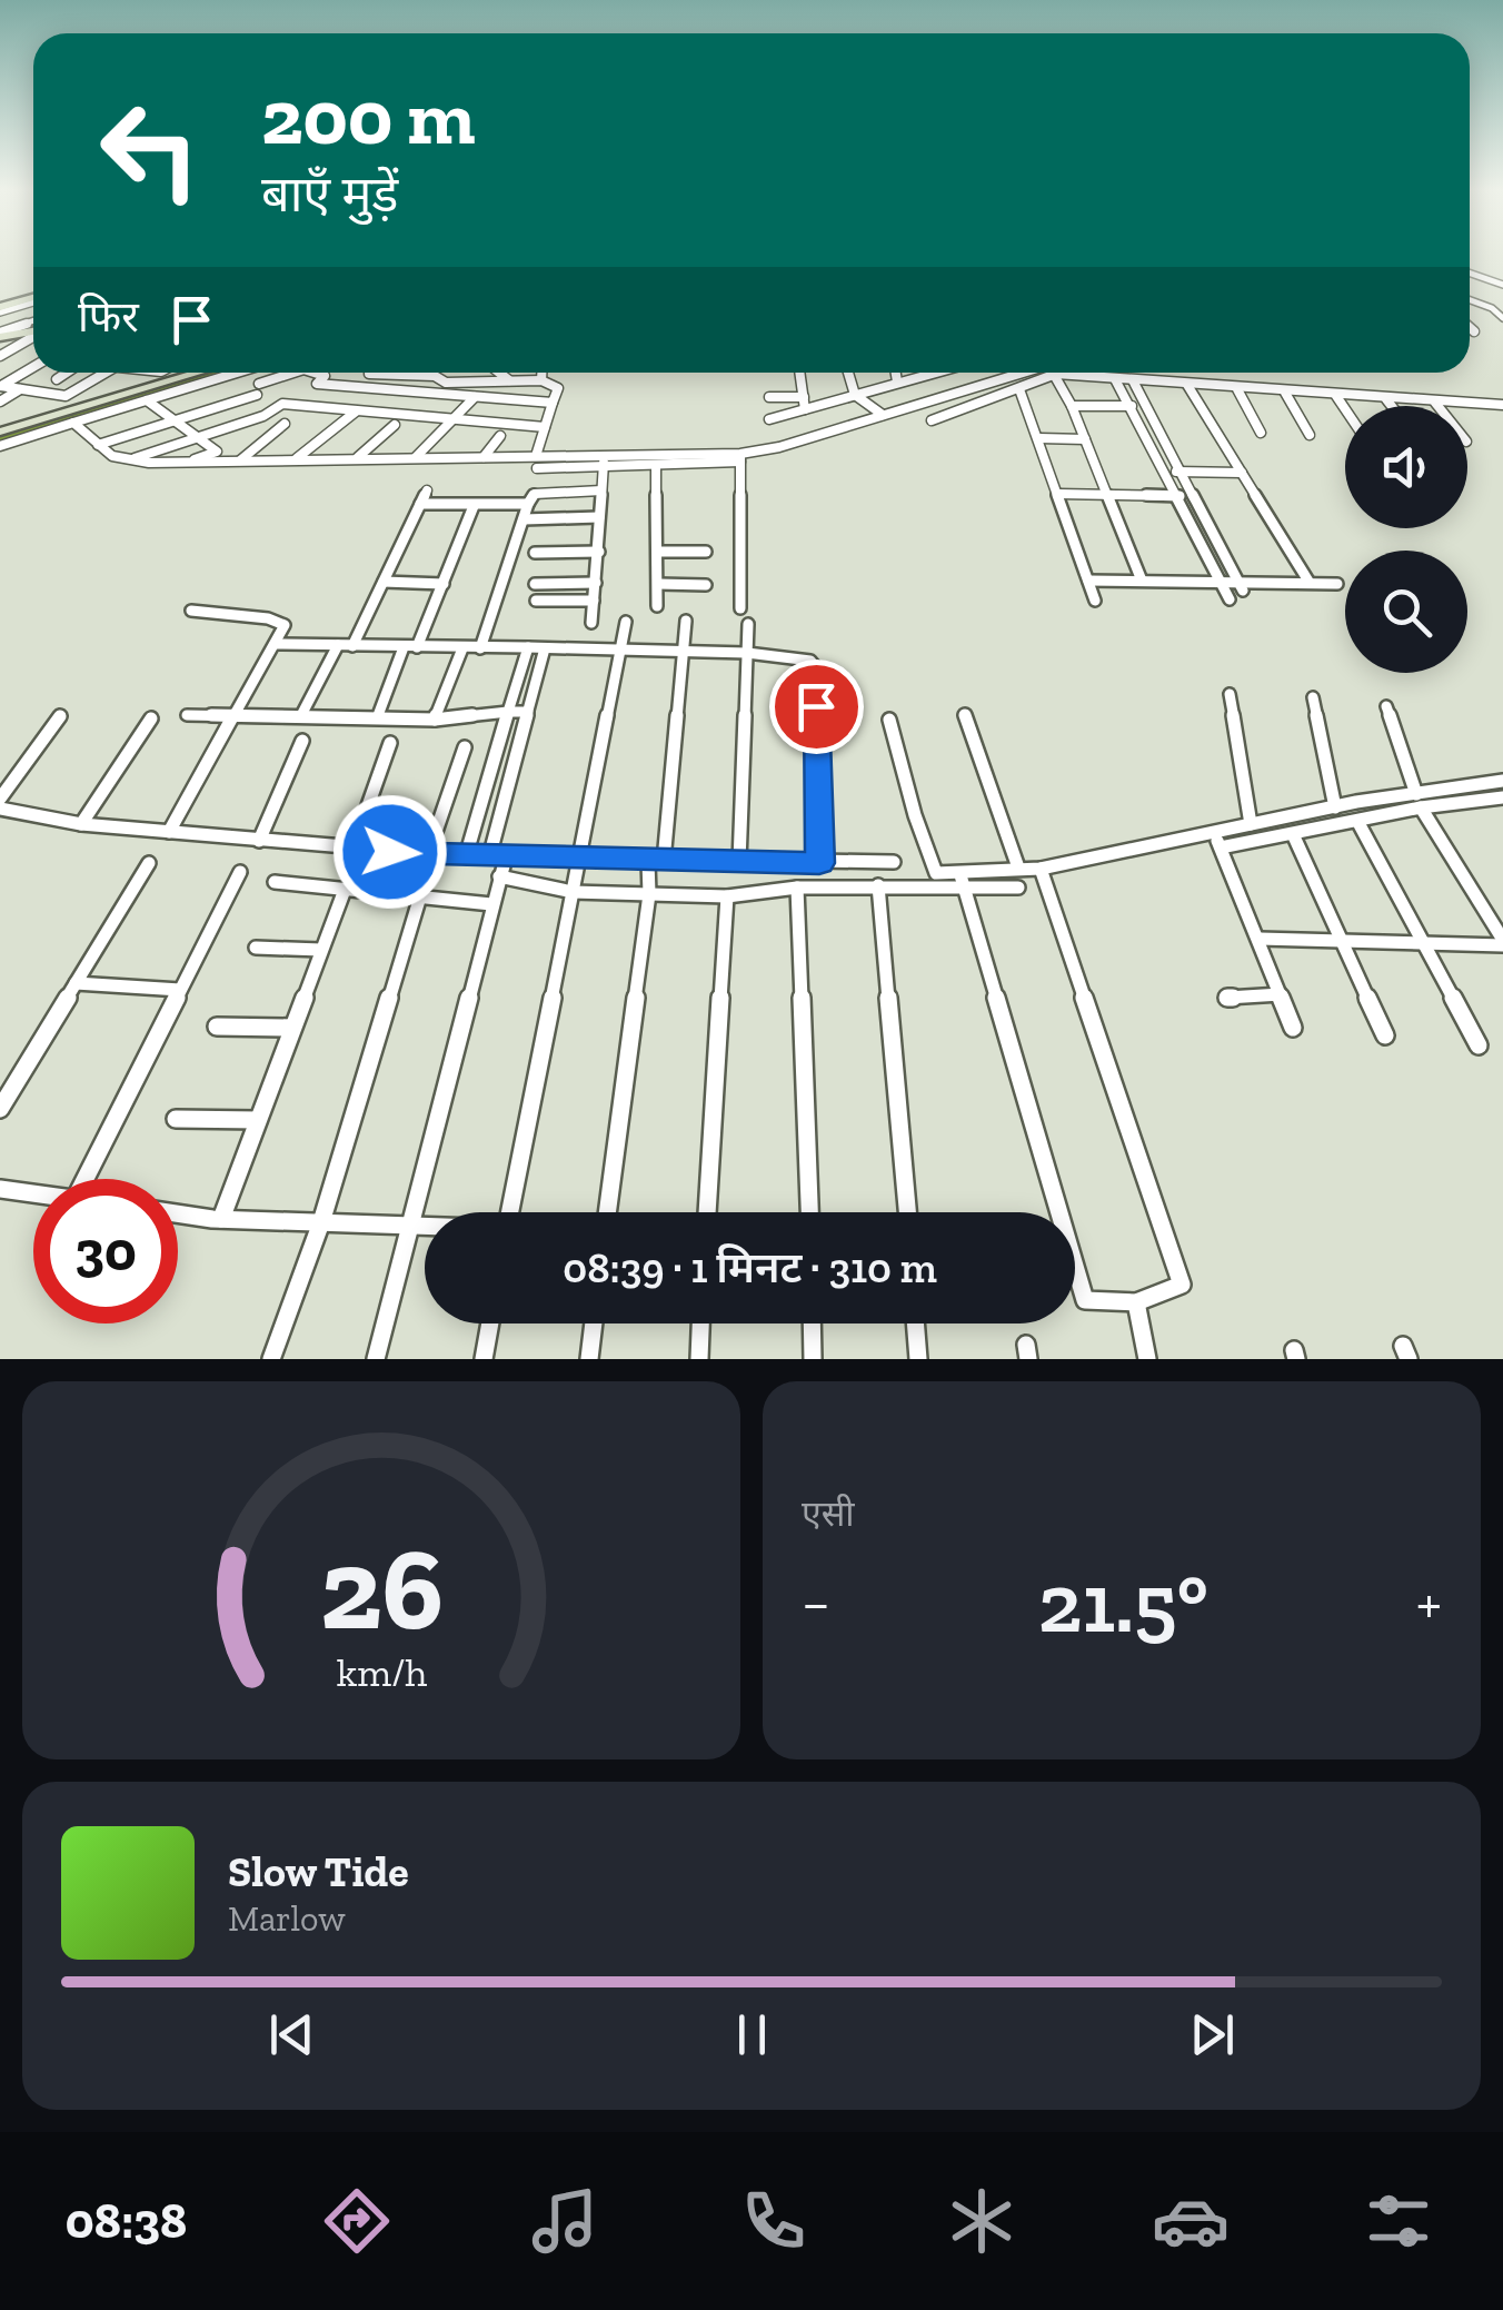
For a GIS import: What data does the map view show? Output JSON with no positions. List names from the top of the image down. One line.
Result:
{"page":{"turn":["200 m","बाएँ मुड़ें"],"then":"फिर","limit":"30","trip":"08:39 · 1 मिनट · 310 m","tile":"एसी","heat":["−","21.5°","+"],"song":["Slow Tide","Marlow"],"tabs":"08:38","gauge":["26","km/h"]}}
